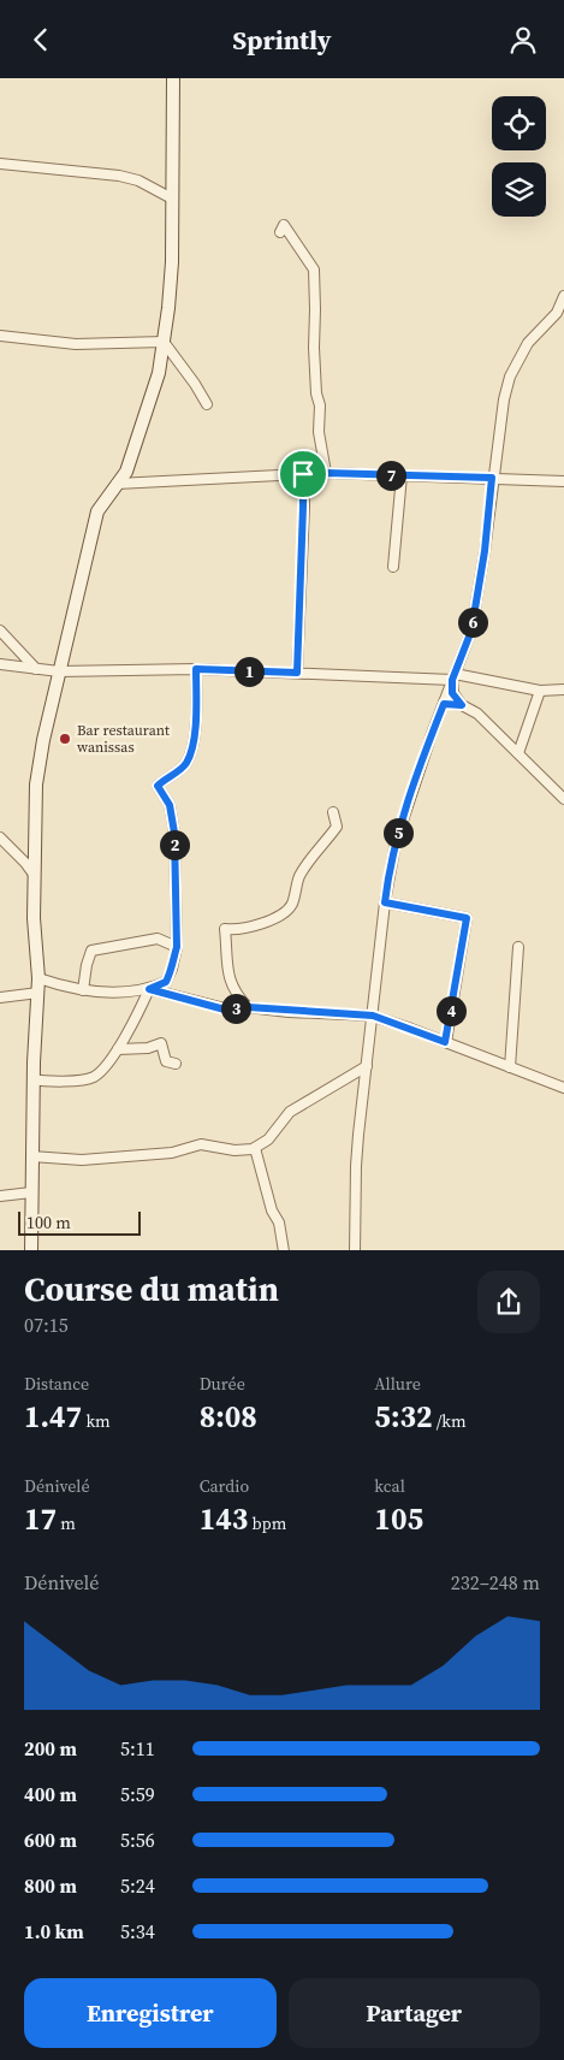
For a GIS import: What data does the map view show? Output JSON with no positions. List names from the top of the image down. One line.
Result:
{"places":["Bar restaurant wanissas"],"scale_bar":"100 m","page":{"header":"Sprintly","pins":["7","6","1","5","2","3","4"],"scale":"100 m","heading":["Course du matin","07:15"],"stats":[["Distance","1.47 km"],["Durée","8:08"],["Allure","5:32 /km"],["Dénivelé","17 m"],["Cardio","143 bpm"],["kcal","105"]],"chart":["Dénivelé","232–248 m"],"list":[{"name":"200 m","note":"5:11"},{"name":"400 m","note":"5:59"},{"name":"600 m","note":"5:56"},{"name":"800 m","note":"5:24"},{"name":"1.0 km","note":"5:34"}],"buttons":["Enregistrer","Partager"]}}
